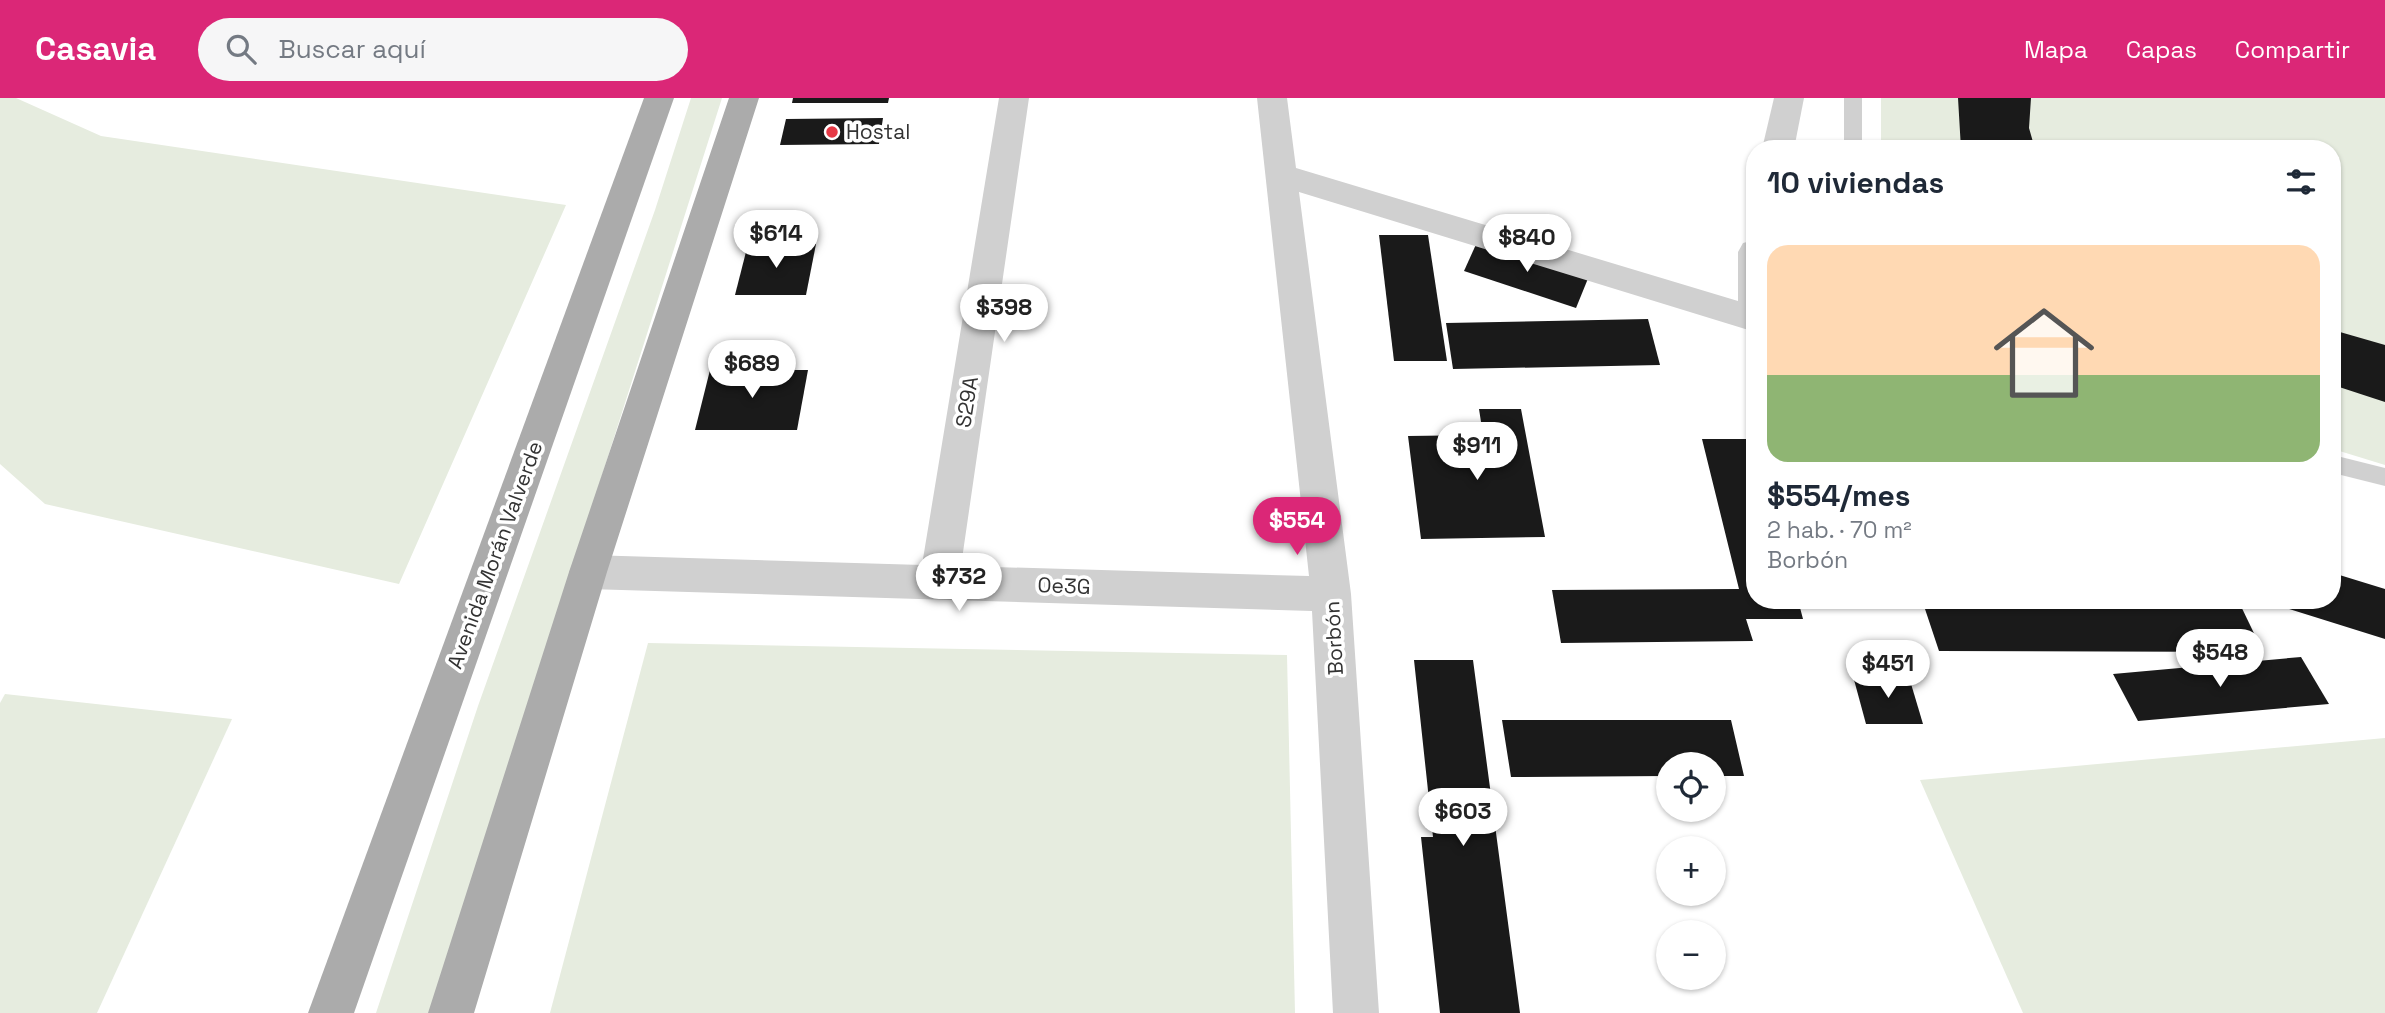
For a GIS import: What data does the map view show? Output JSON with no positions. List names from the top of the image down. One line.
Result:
{"streets":{"main road":["Avenida Morán Valverde"],"street":["S29A","Oe3G","Borbón"]},"crossings":[["S29A","Oe3G"],["Oe3G","Borbón"]],"places":["Hostal"],"page":{"header":"Casavia","search":"Buscar aquí","nav":["Mapa","Capas","Compartir"],"heading":"10 viviendas","price":["$614","$840","$398","$689","$911","$554","$732","$548","$451","$603"],"list":[{"name":"$554/mes","note":"2 hab. · 70 m² · Borbón"}],"map_buttons":["+","−"]}}
